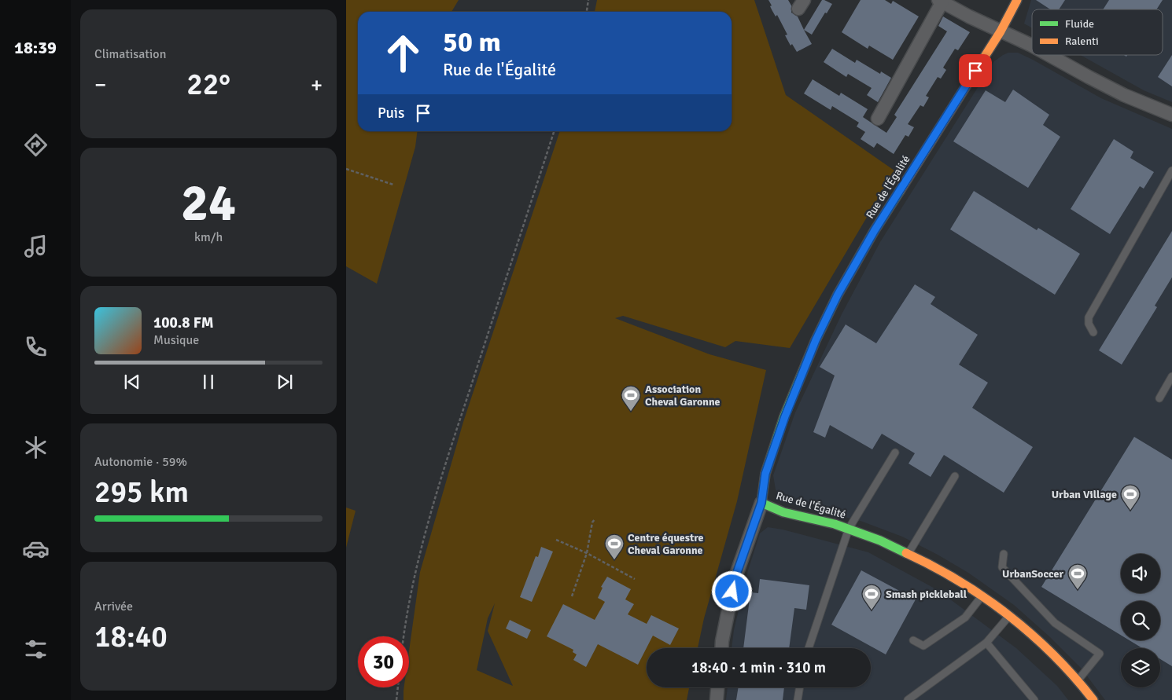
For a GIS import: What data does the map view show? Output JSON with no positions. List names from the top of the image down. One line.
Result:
{"streets":{"street":["Rue de l'Égalité"]},"places":{"sports":["Association Cheval Garonne","Urban Village","Centre équestre Cheval Garonne","UrbanSoccer","Smash pickleball"]},"legend":["Fluide","Ralenti"],"page":{"tabs":"18:39","tile":["Climatisation",["24","km/h"],["Autonomie · 59%","295 km"],["Arrivée","18:40"]],"turn":["50 m","Rue de l'Égalité"],"heat":["−","22°","+"],"then":"Puis","song":["100.8 FM","Musique"],"limit":"30","trip":"18:40 · 1 min · 310 m"}}
